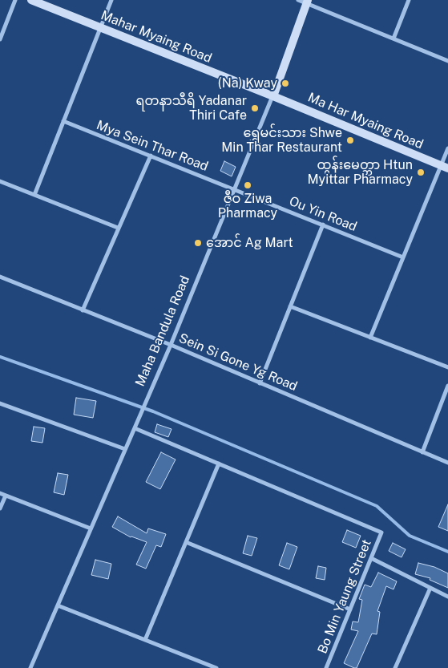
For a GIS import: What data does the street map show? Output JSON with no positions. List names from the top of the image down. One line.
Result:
{"streets":{"street":["Mahar Myaing Road","Ma Har Myaing Road","Mya Sein Thar Road","Ou Yin Road","Maha Bandula Road","Sein Si Gone Yg Road","Bo Min Yaung Street"]},"crossings":[["Mahar Myaing Road","Ma Har Myaing Road"],["Mahar Myaing Road","Maha Bandula Road"],["Ma Har Myaing Road","Maha Bandula Road"],["Mya Sein Thar Road","Ou Yin Road"],["Mya Sein Thar Road","Maha Bandula Road"],["Ou Yin Road","Maha Bandula Road"],["Maha Bandula Road","Sein Si Gone Yg Road"]],"places":["(Na) Kway","ရတနာသီရိ Yadanar Thiri Cafe","ရွှေမင်းသား Shwe Min Thar Restaurant","ထွန်းမေတ္တာ Htun Myittar Pharmacy","ဇီဝ Ziwa Pharmacy","အောင် Ag Mart"]}
